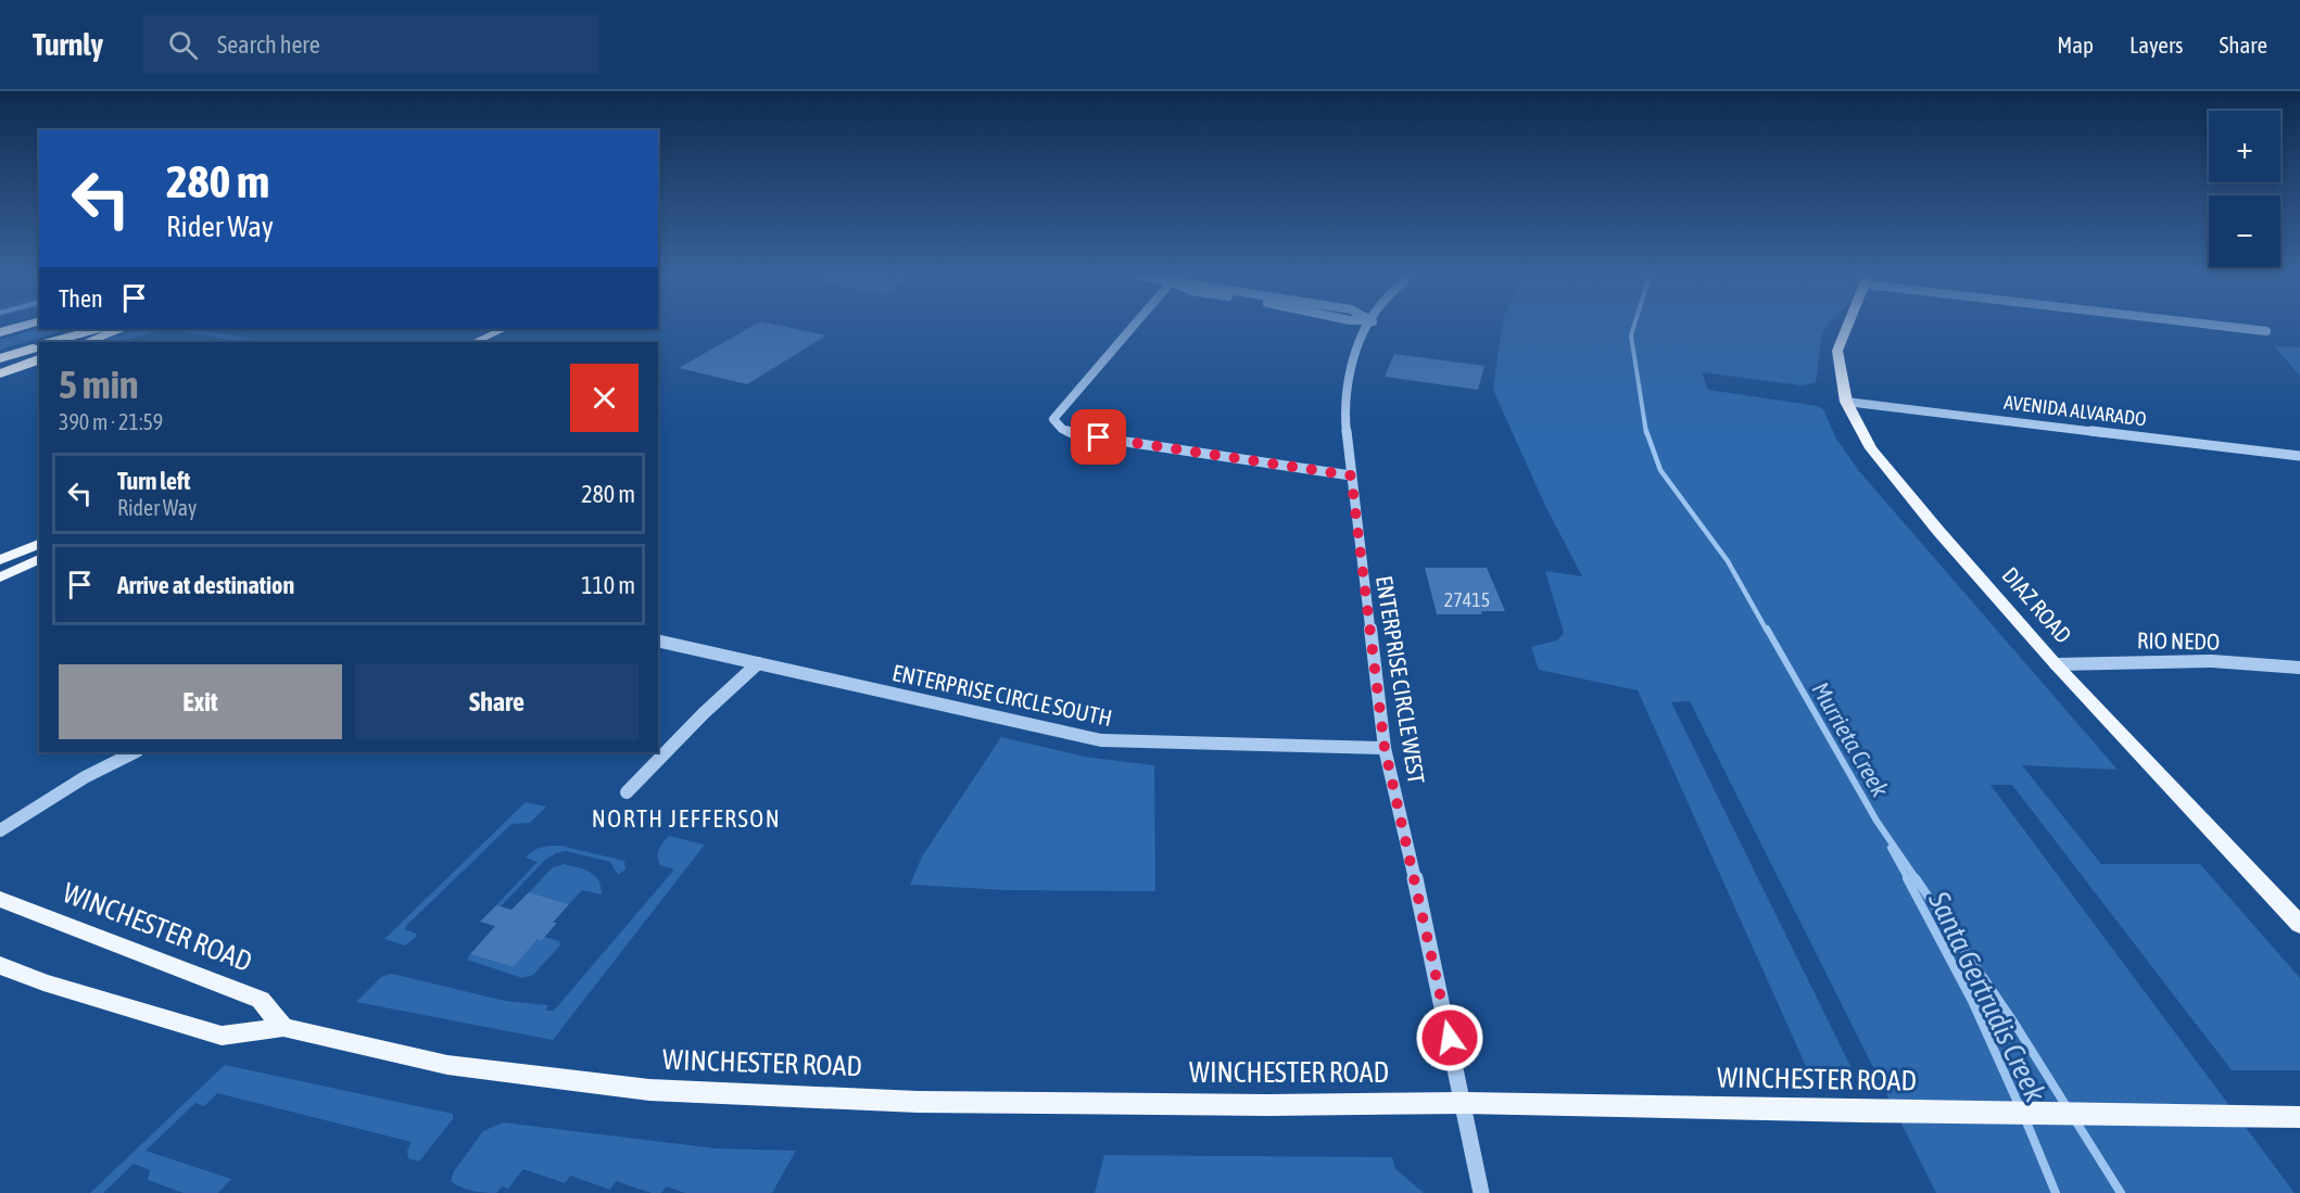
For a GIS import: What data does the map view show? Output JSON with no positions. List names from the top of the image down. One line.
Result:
{"streets":{"main road":["DIAZ ROAD","WINCHESTER ROAD"],"street":["AVENIDA ALVARADO","RIO NEDO","ENTERPRISE CIRCLE WEST","ENTERPRISE CIRCLE SOUTH"]},"crossings":[["AVENIDA ALVARADO","DIAZ ROAD"],["DIAZ ROAD","RIO NEDO"],["ENTERPRISE CIRCLE WEST","ENTERPRISE CIRCLE SOUTH"],["ENTERPRISE CIRCLE WEST","WINCHESTER ROAD"]],"districts":["NORTH JEFFERSON"],"water":["Murrieta Creek","Santa Gertrudis Creek"],"house_numbers":["27415"],"page":{"header":"Turnly","search":"Search here","nav":["Map","Layers","Share"],"map_buttons":["+","−"],"turn":["280 m","Rider Way"],"then":"Then","heading":["5 min","390 m · 21:59"],"list":[{"name":"Turn left","note":"Rider Way","value":"280 m"},{"name":"Arrive at destination","value":"110 m"}],"buttons":["Exit","Share"]}}
